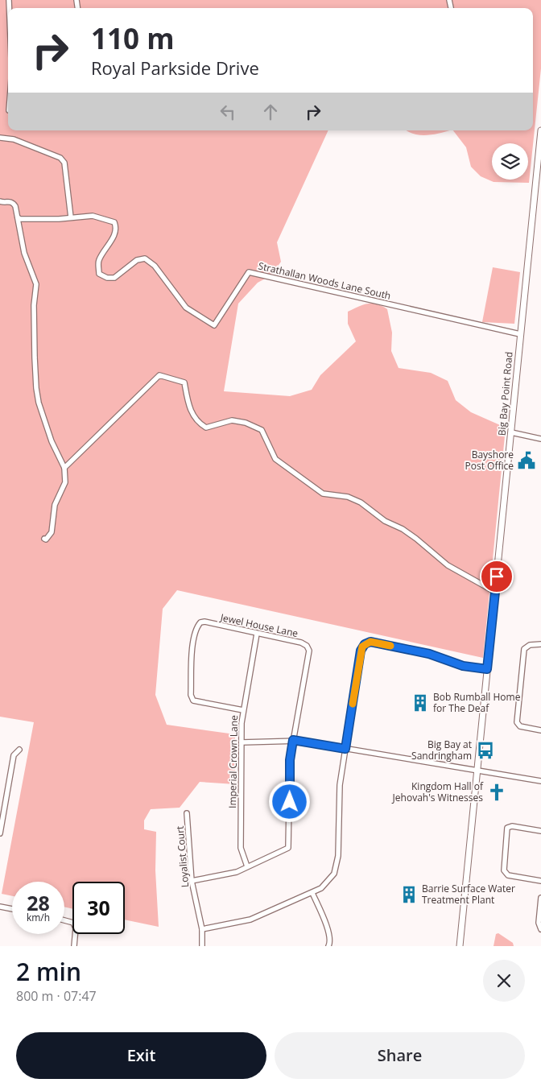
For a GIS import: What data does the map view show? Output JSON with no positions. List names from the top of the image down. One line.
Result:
{"streets":{"main road":["Big Bay Point Road"],"street":["Strathallan Woods Lane South","Jewel House Lane","Imperial Crown Lane","Loyalist Court"]},"crossings":[["Strathallan Woods Lane South","Big Bay Point Road"],["Jewel House Lane","Imperial Crown Lane"],["Jewel House Lane","Loyalist Court"]],"places":{"public building":["Bayshore Post Office"],"building":["Bob Rumball Home for The Deaf","Barrie Surface Water Treatment Plant"],"bus stop":["Big Bay at Sandringham"],"church":["Kingdom Hall of Jehovah's Witnesses"]},"page":{"turn":["110 m","Royal Parkside Drive"],"speed":"28 km/h","limit":"30","heading":["2 min","800 m · 07:47"],"buttons":["Exit","Share"]}}
